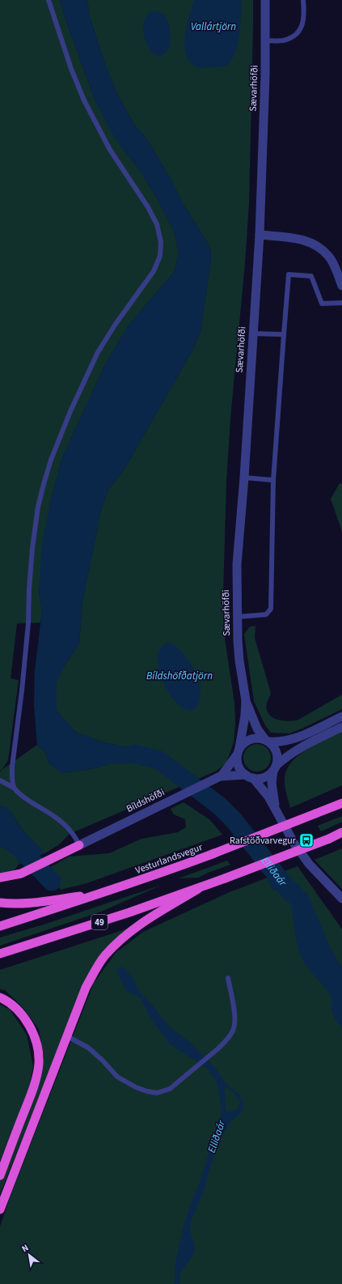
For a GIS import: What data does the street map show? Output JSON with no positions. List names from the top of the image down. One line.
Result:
{"streets":{"highway":["Vesturlandsvegur","49"],"street":["Sævarhöfði","Bíldshöfði"]},"crossings":[["Sævarhöfði","Bíldshöfði"]],"water":["Vallártjörn","Bíldshöfðatjörn","Elliðaár"],"places":{"bus stop":["Rafstöðvarvegur"]},"north":"top left"}
